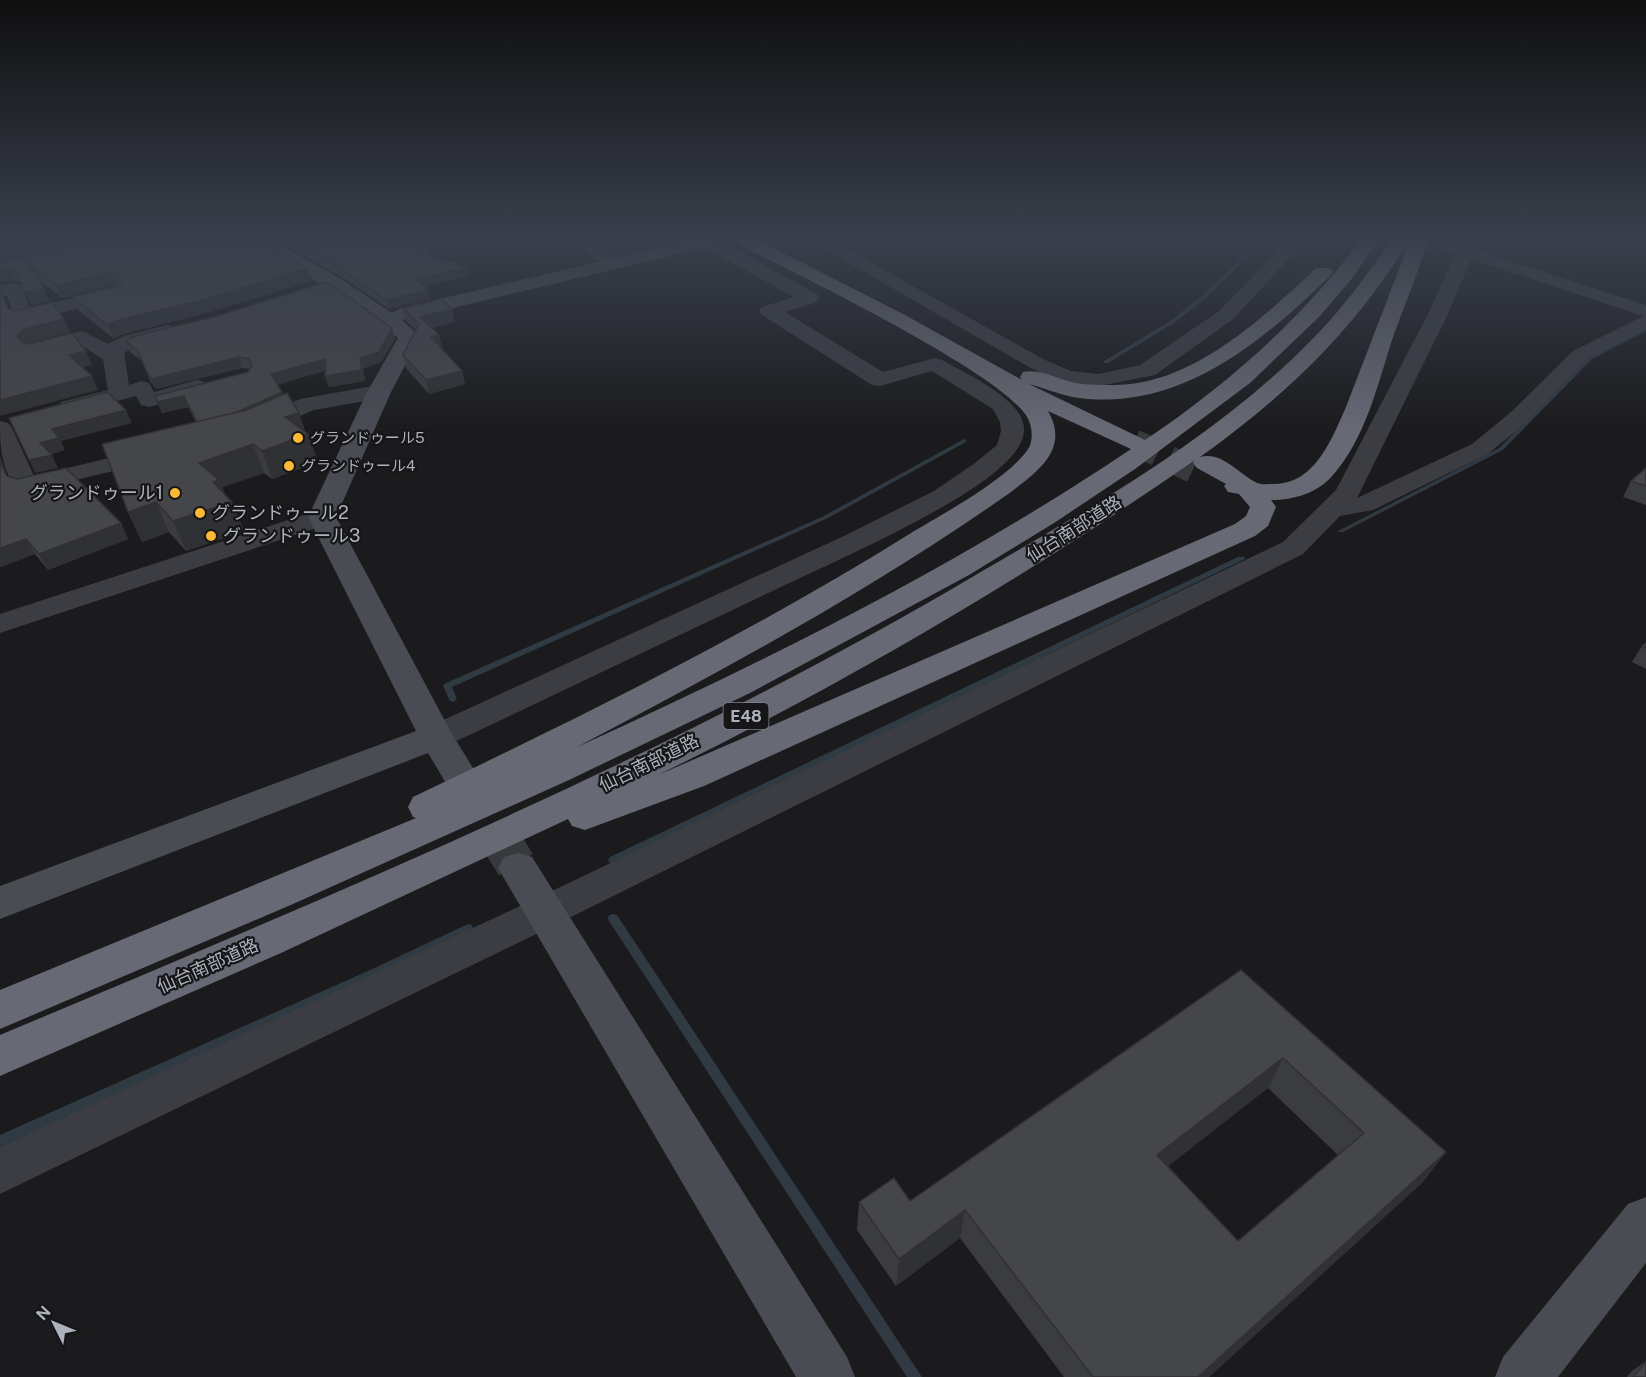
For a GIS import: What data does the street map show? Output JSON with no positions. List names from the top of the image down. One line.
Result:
{"streets":{"highway":["仙台南部道路","E48"]},"places":["グランドゥール5","グランドゥール4","グランドゥール1","グランドゥール2","グランドゥール3"],"north":"top left"}
